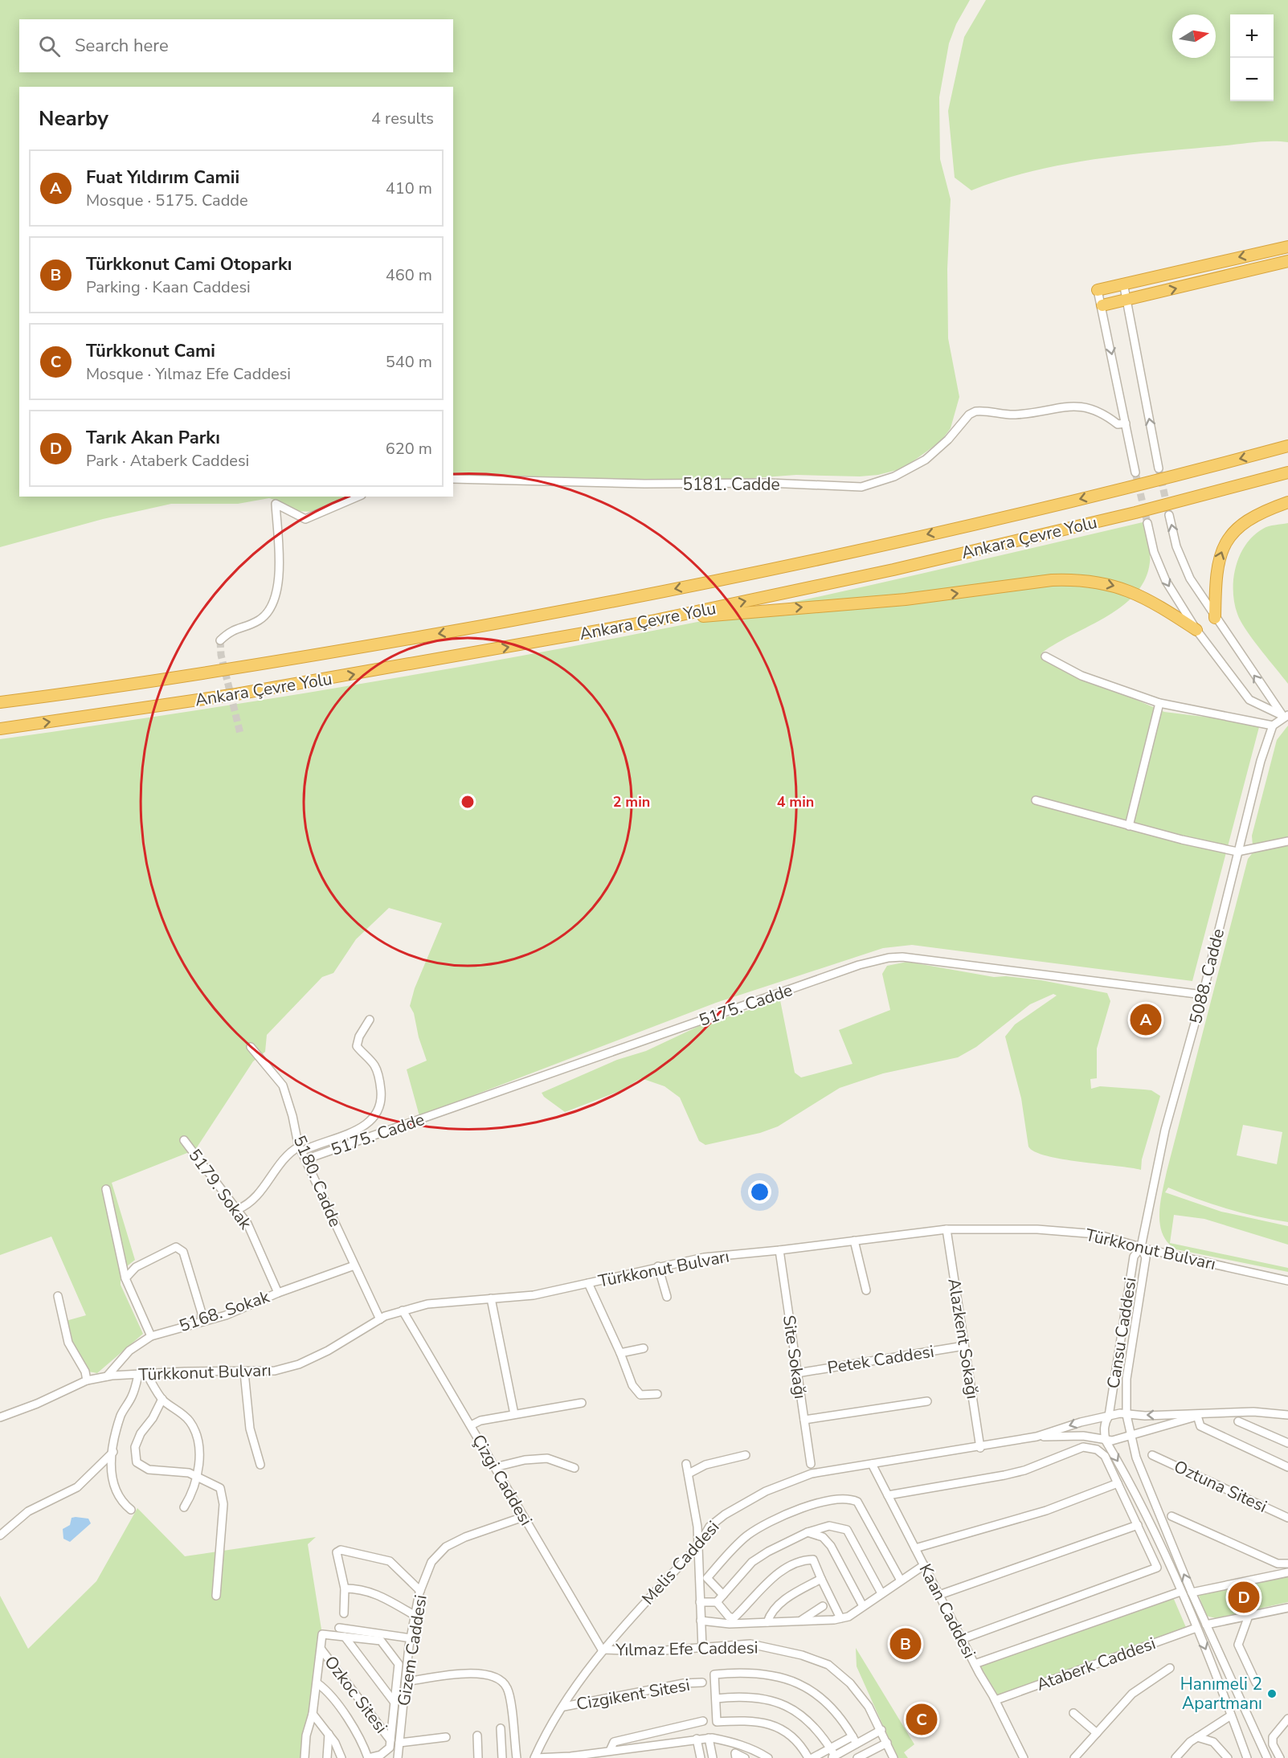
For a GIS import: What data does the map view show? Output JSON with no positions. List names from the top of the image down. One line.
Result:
{"streets":{"highway":["Ankara Çevre Yolu"],"street":["5181. Cadde","5088. Cadde","5175. Cadde","5180. Cadde","5179. Sokak","Türkkonut Bulvarı","5168. Sokak","Cansu Caddesi","Alazkent Sokağı","Site Sokağı","Petek Caddesi","Çizgi Caddesi","Oztuna Sitesi","Melis Caddesi","Kaan Caddesi","Yılmaz Efe Caddesi","Gizem Caddesi","Ataberk Caddesi","Ozkoc Sitesi","Cizgikent Sitesi"]},"crossings":[["5088. Cadde","5175. Cadde"],["5088. Cadde","Türkkonut Bulvarı"],["5088. Cadde","Cansu Caddesi"],["5175. Cadde","5180. Cadde"],["5180. Cadde","Türkkonut Bulvarı"],["5180. Cadde","5168. Sokak"],["5179. Sokak","5168. Sokak"],["Türkkonut Bulvarı","5168. Sokak"],["Türkkonut Bulvarı","Cansu Caddesi"],["Türkkonut Bulvarı","Alazkent Sokağı"],["Türkkonut Bulvarı","Site Sokağı"],["Türkkonut Bulvarı","Çizgi Caddesi"],["Cansu Caddesi","Melis Caddesi"],["Alazkent Sokağı","Petek Caddesi"],["Alazkent Sokağı","Melis Caddesi"],["Site Sokağı","Petek Caddesi"],["Çizgi Caddesi","Melis Caddesi"],["Çizgi Caddesi","Yılmaz Efe Caddesi"],["Çizgi Caddesi","Gizem Caddesi"],["Melis Caddesi","Kaan Caddesi"],["Melis Caddesi","Yılmaz Efe Caddesi"],["Melis Caddesi","Cizgikent Sitesi"],["Kaan Caddesi","Ataberk Caddesi"]],"places":["Hanımeli 2 Apartmanı"],"north":"right","page":{"map_buttons":["+","−"],"search":"Search here","heading":["Nearby","4 results"],"list":[{"mark":"A","name":"Fuat Yıldırım Camii","note":"Mosque · 5175. Cadde","value":"410 m"},{"mark":"B","name":"Türkkonut Cami Otoparkı","note":"Parking · Kaan Caddesi","value":"460 m"},{"mark":"C","name":"Türkkonut Cami","note":"Mosque · Yılmaz Efe Caddesi","value":"540 m"},{"mark":"D","name":"Tarık Akan Parkı","note":"Park · Ataberk Caddesi","value":"620 m"}],"pins":["A","D","B","C"]},"rings":["2 min","4 min"]}
